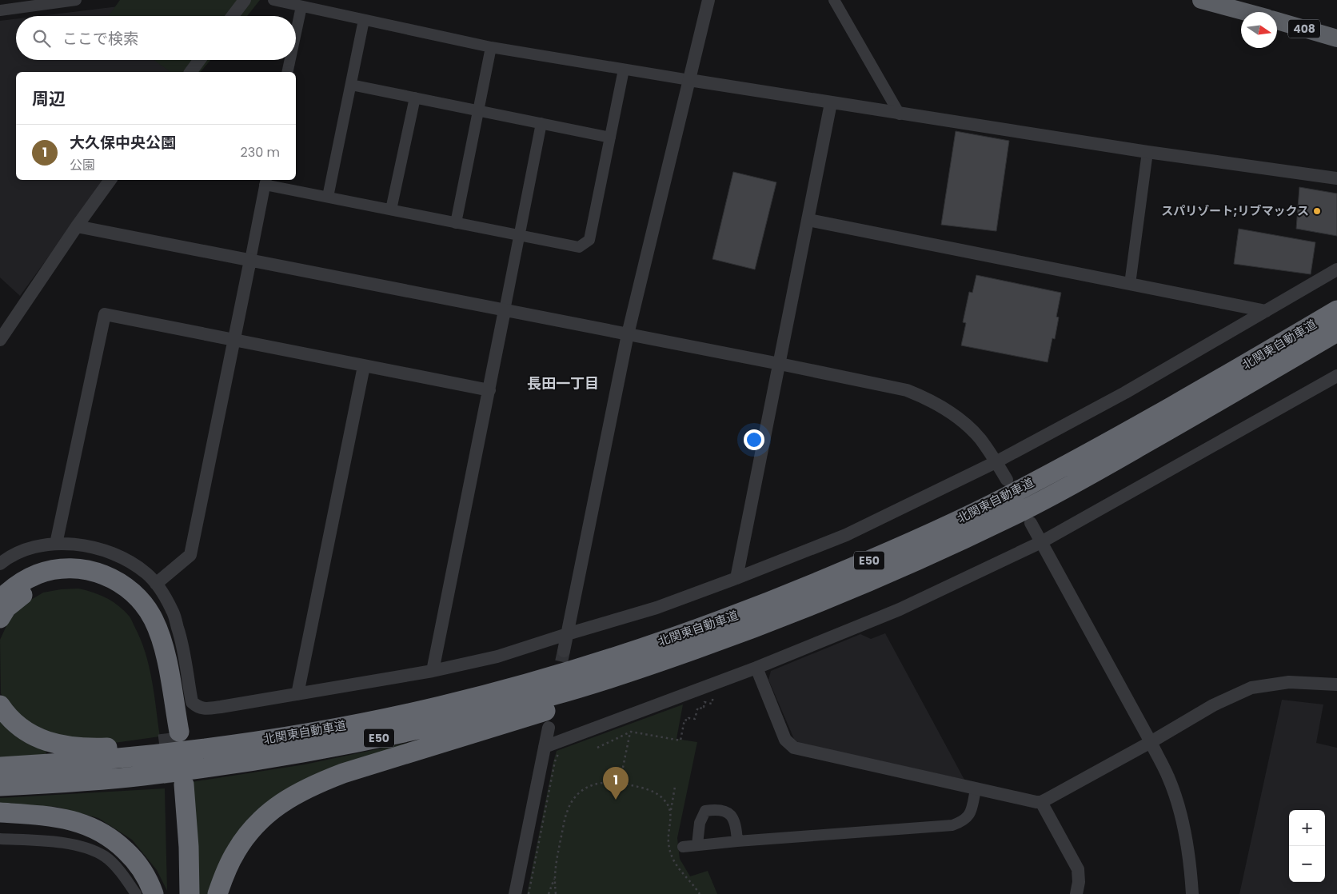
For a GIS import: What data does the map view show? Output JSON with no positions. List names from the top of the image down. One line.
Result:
{"streets":{"highway":["408","北関東自動車道","E50"]},"districts":["長田一丁目"],"places":["スパリゾート;リブマックス"],"north":"right","page":{"search":"ここで検索","heading":"周辺","list":[{"mark":"1","name":"大久保中央公園","note":"公園","value":"230 m"}],"pins":"1","map_buttons":["+","−"]}}
